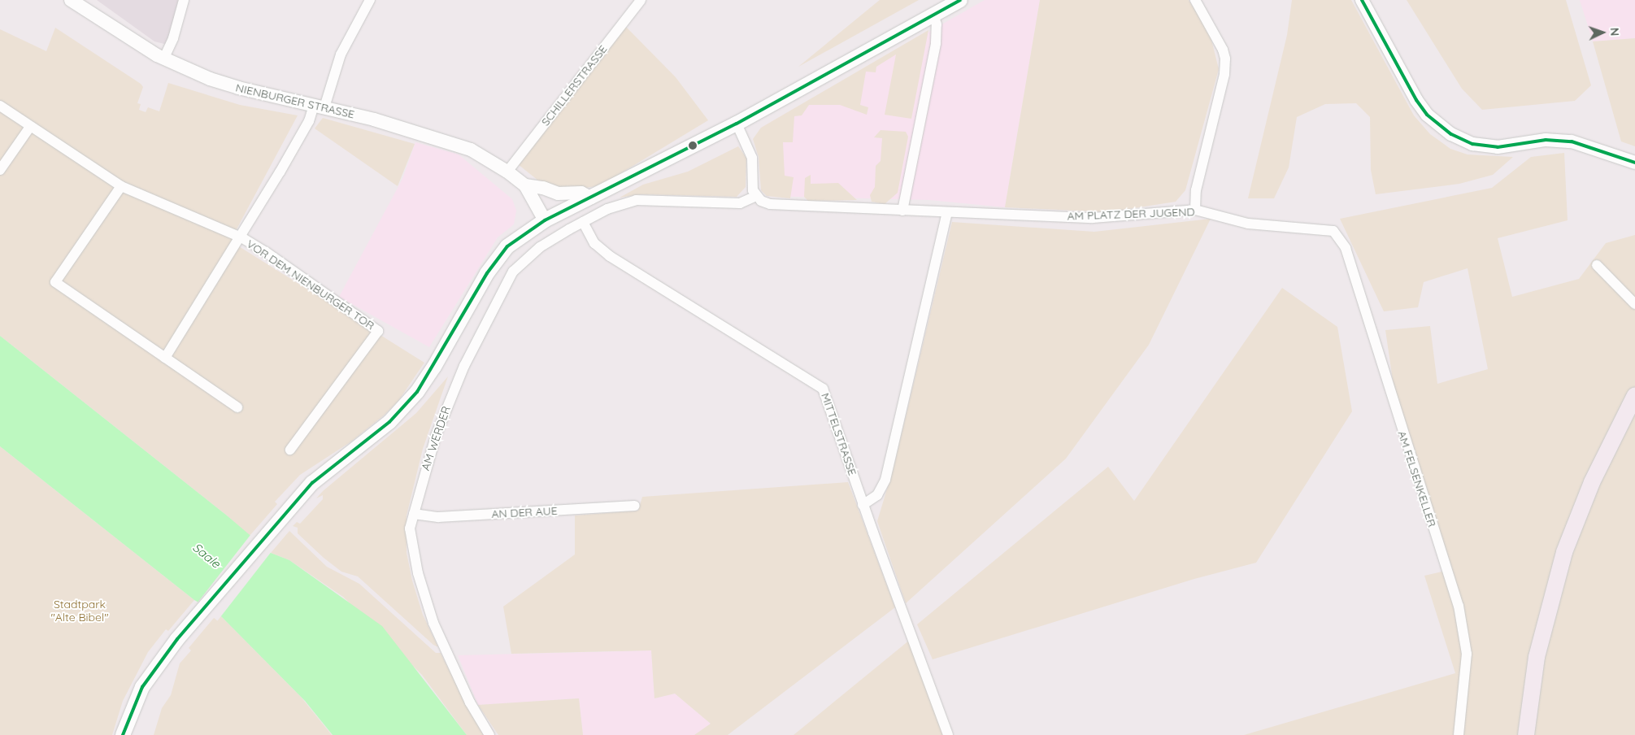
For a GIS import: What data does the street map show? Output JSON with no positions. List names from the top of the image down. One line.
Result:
{"streets":{"street":["SCHILLERSTRASSE","NIENBURGER STRASSE","AM PLATZ DER JUGEND","VOR DEM NIENBURGER TOR","MITTELSTRASSE","AM WERDER","AM FELSENKELLER","AN DER AUE"]},"crossings":[["SCHILLERSTRASSE","NIENBURGER STRASSE"],["NIENBURGER STRASSE","VOR DEM NIENBURGER TOR"],["AM PLATZ DER JUGEND","AM WERDER"],["AM PLATZ DER JUGEND","AM FELSENKELLER"],["MITTELSTRASSE","AM WERDER"],["AM WERDER","AN DER AUE"]],"water":["Saale"],"parks":["Stadtpark \"Alte Bibel\""],"north":"right"}
